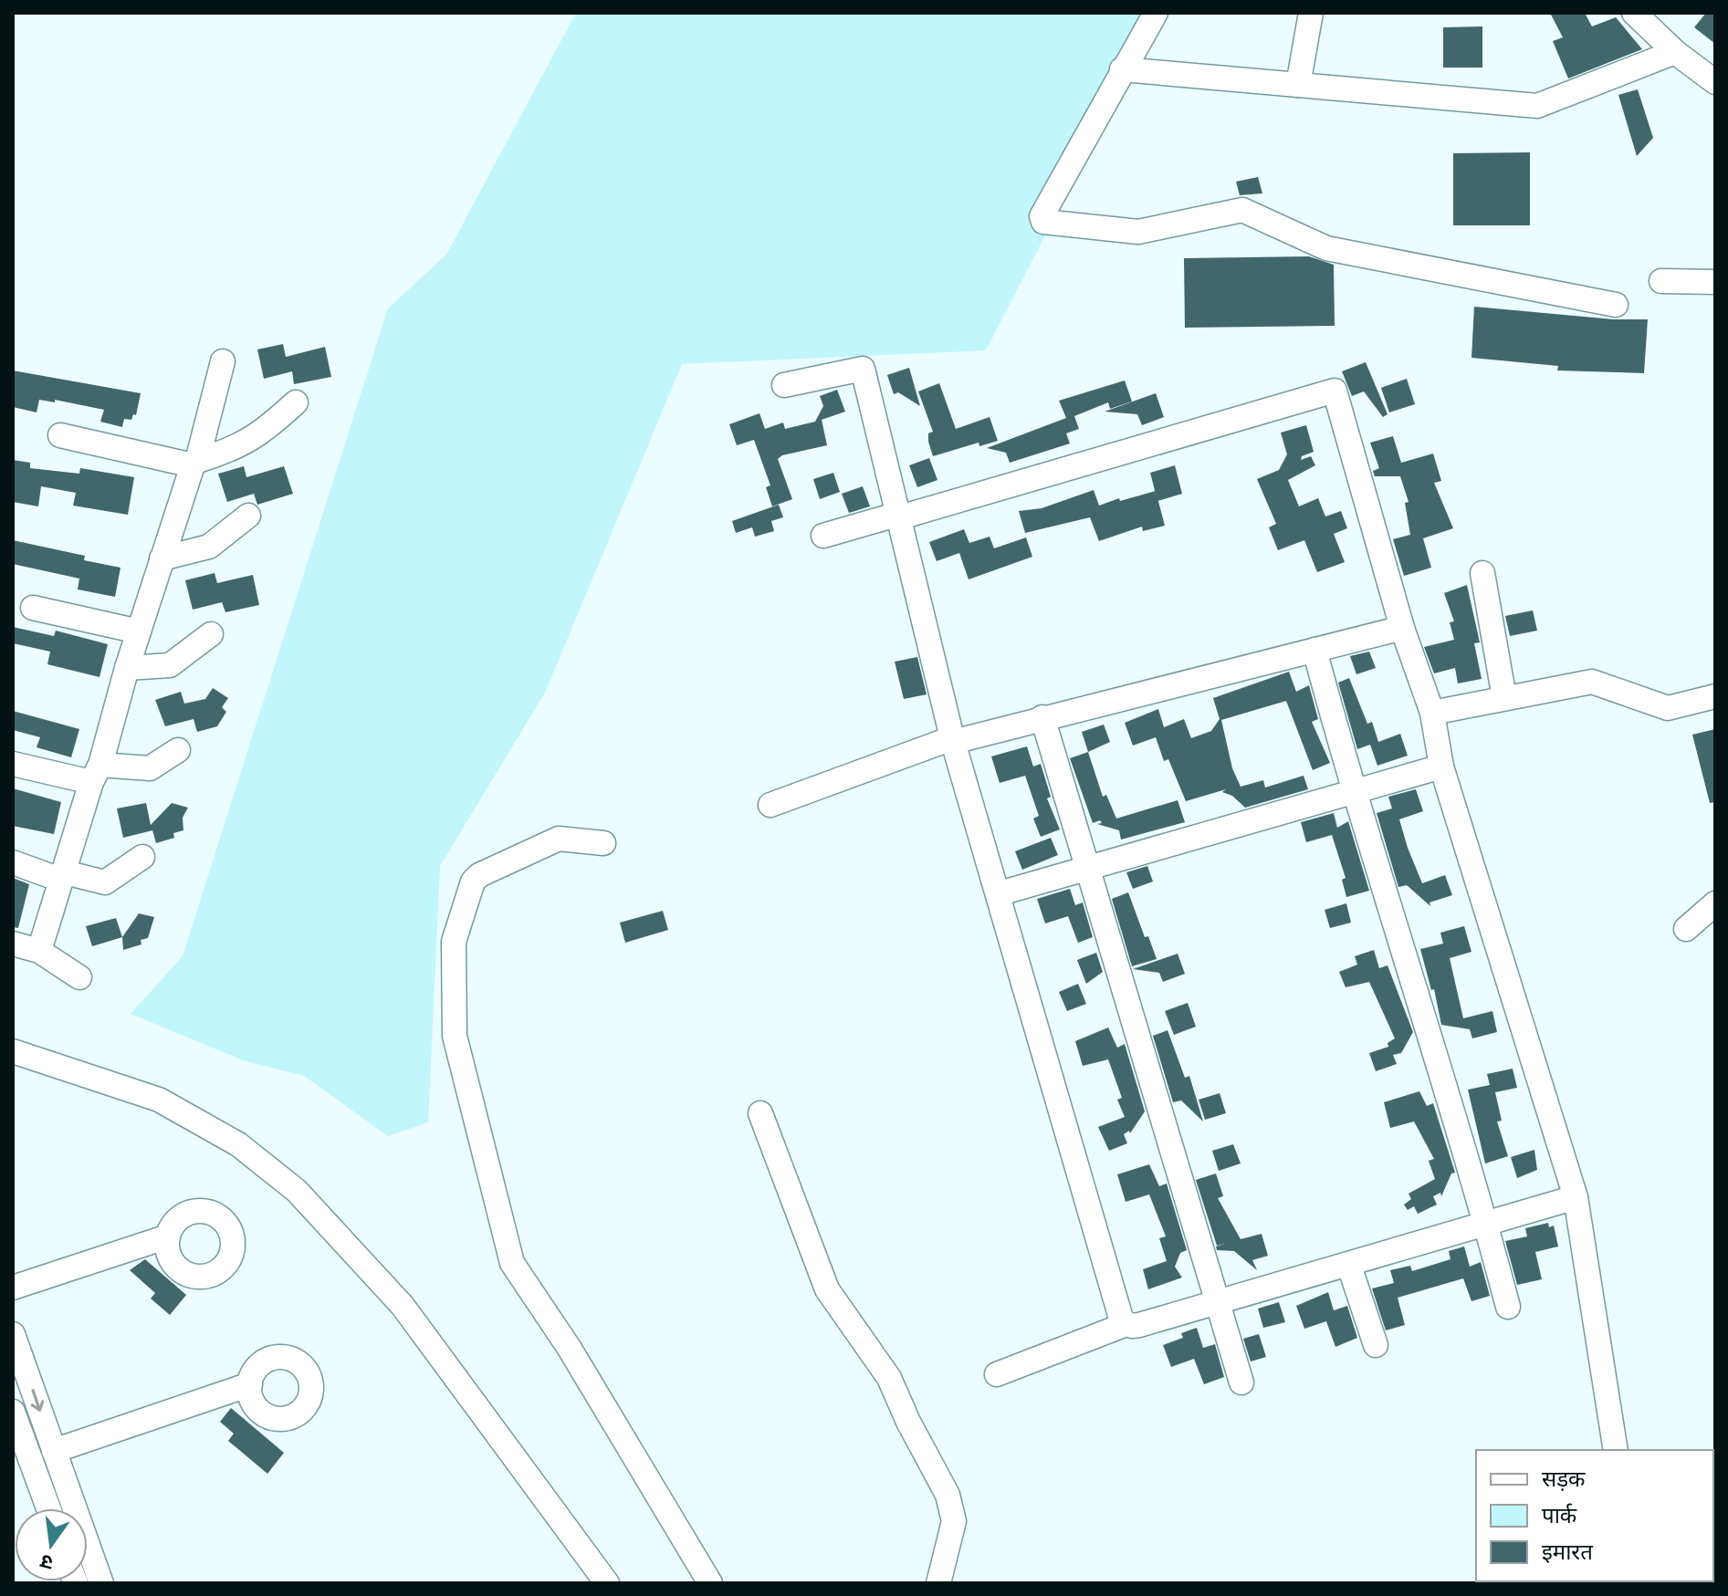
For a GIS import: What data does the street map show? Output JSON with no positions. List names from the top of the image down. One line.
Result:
{"legend":["सड़क","पार्क","इमारत"],"north":"bottom"}
